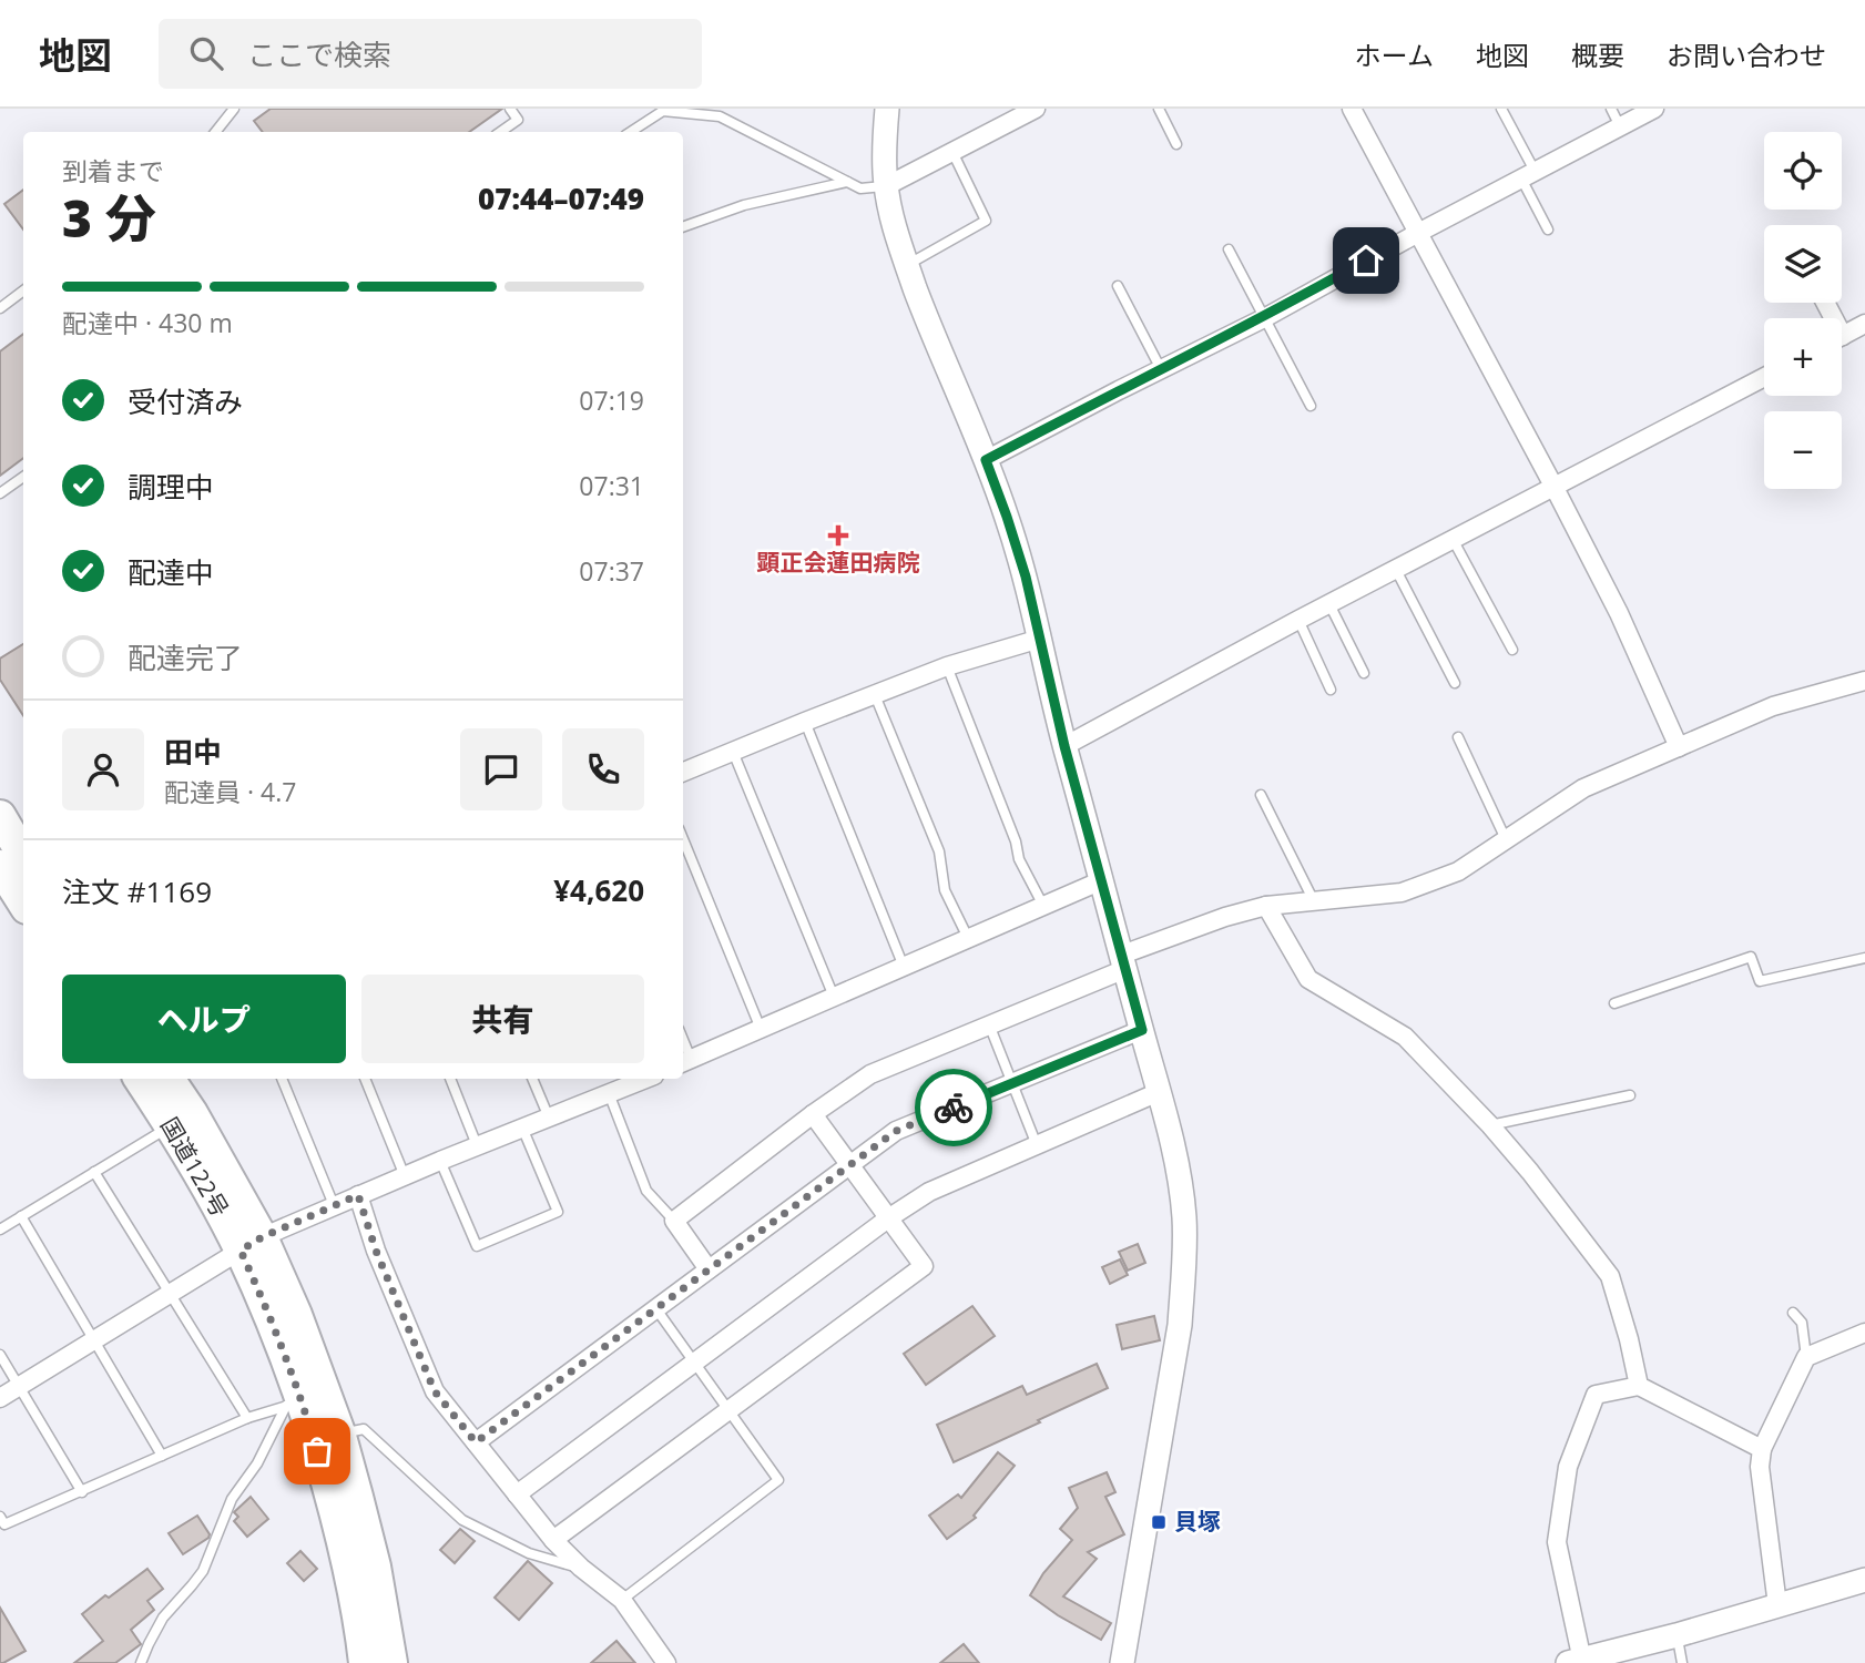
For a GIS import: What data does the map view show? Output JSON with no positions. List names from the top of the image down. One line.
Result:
{"streets":{"highway":["国道122号"]},"places":{"health":["顕正会蓮田病院"],"transit":["貝塚"]},"page":{"header":"地図","search":"ここで検索","nav":["ホーム","地図","概要","お問い合わせ"],"map_buttons":["+","−"],"heading":["3 分","到着まで","07:44–07:49"],"panel":["田中","配達員 · 4.7","注文 #1169","¥4,620"],"bar":"配達中 · 430 m","list":[["受付済み","07:19"],["調理中","07:31"],["配達中","07:37"],"配達完了"],"buttons":["ヘルプ","共有"]}}
